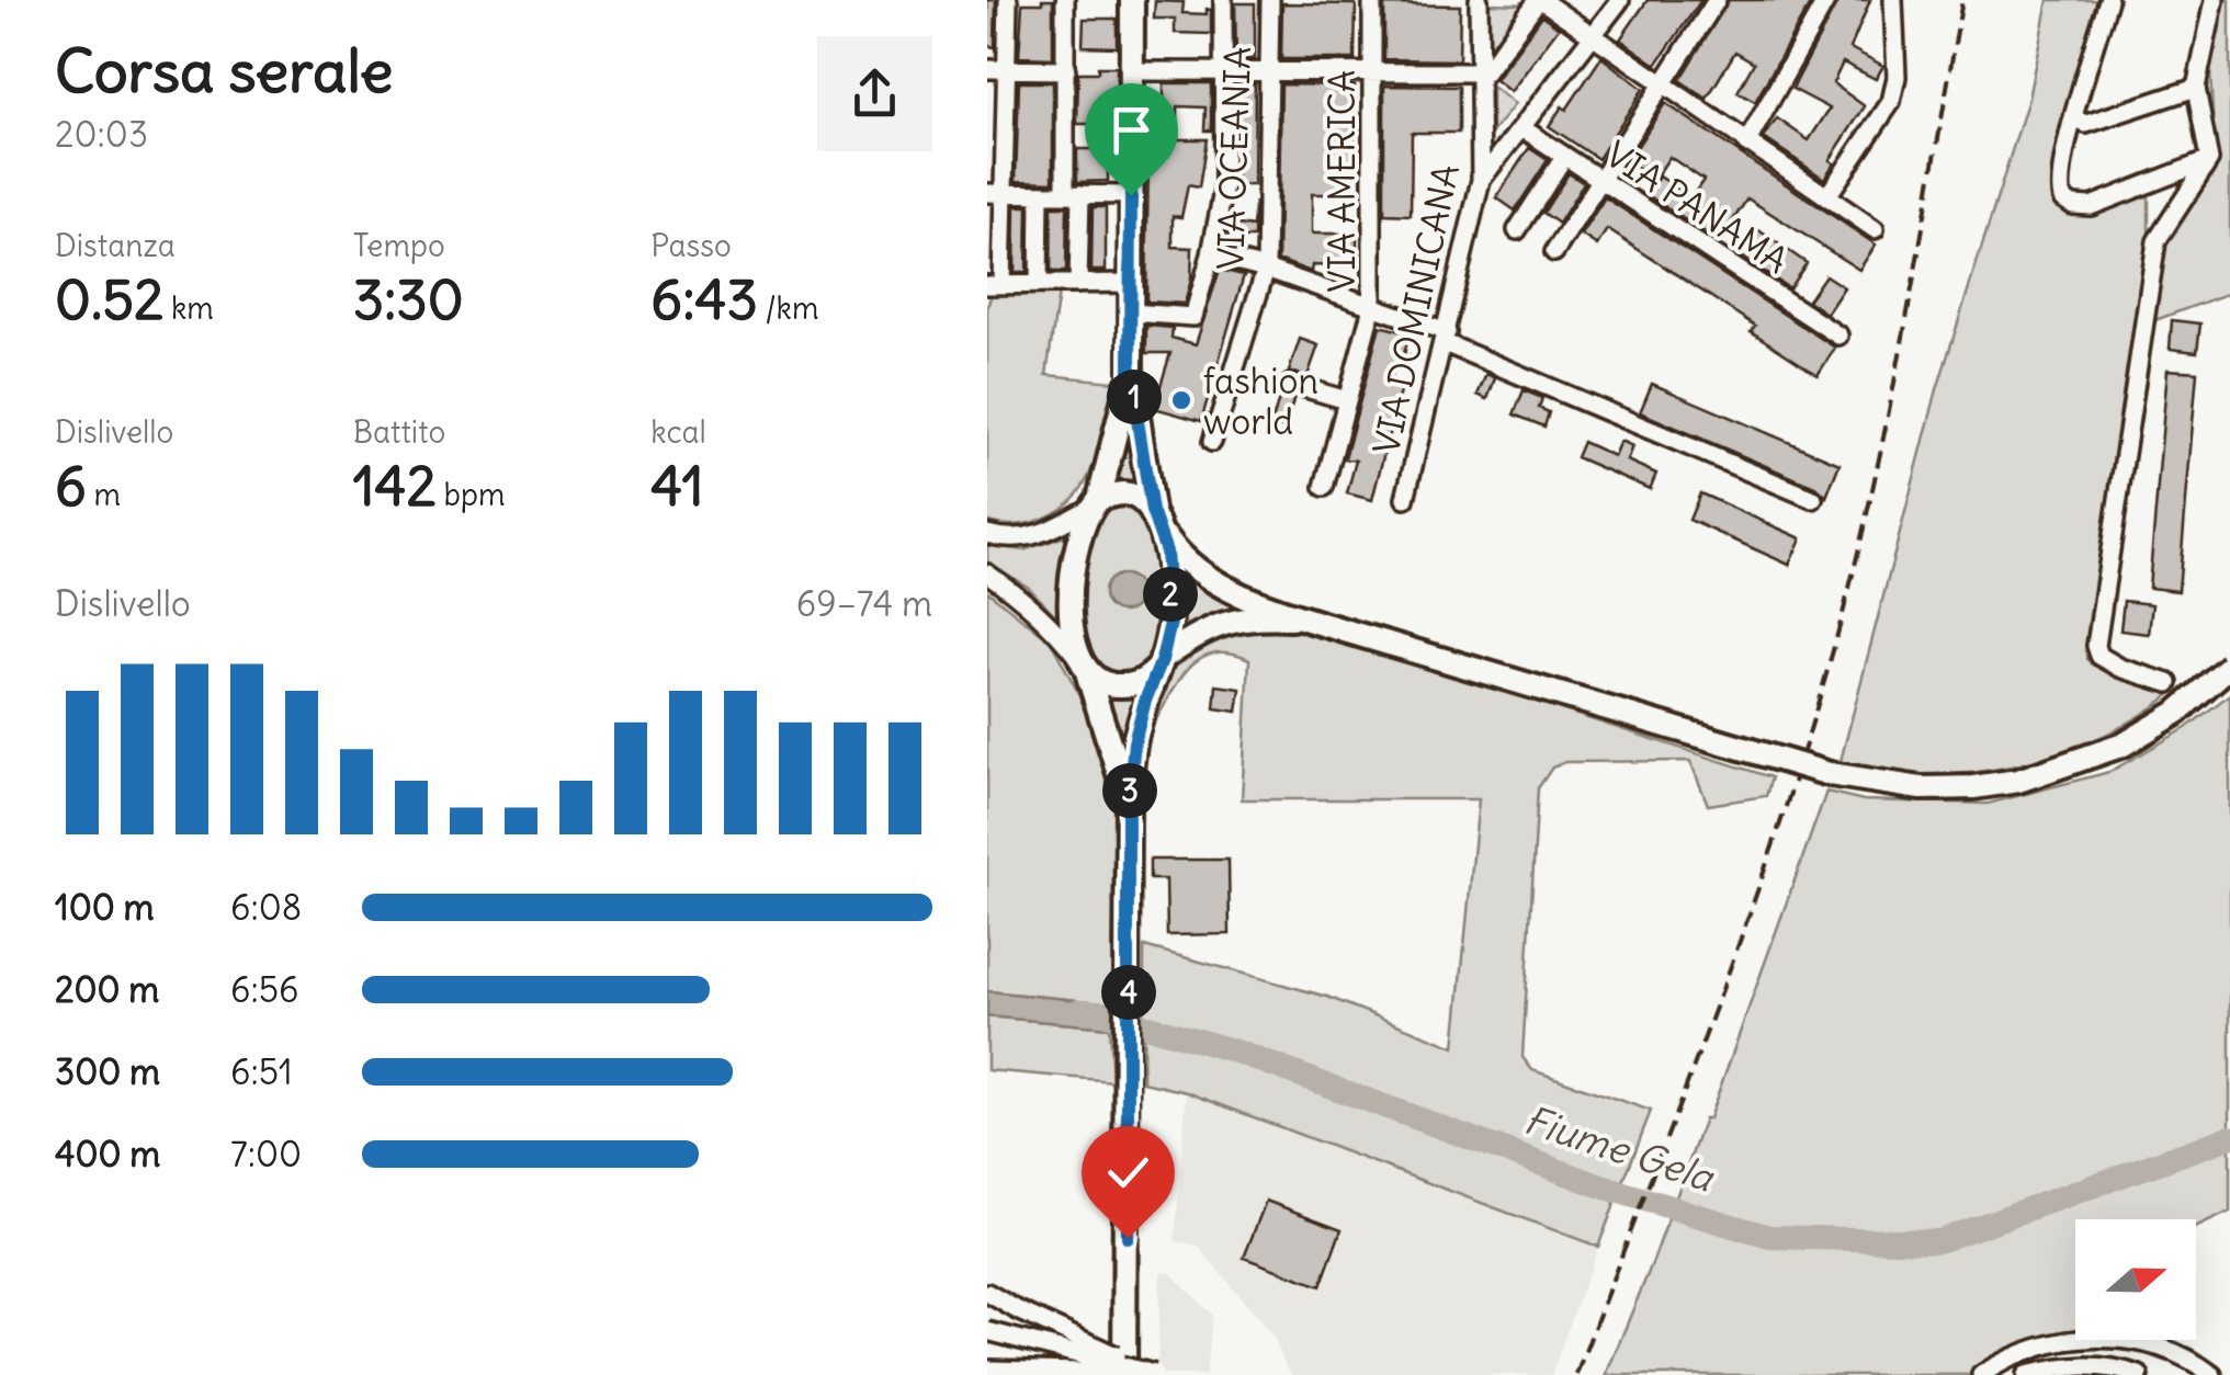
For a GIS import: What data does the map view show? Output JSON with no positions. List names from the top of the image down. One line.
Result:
{"streets":{"street":["VIA OCEANIA","VIA AMERICA","VIA PANAMA","VIA DOMINICANA"]},"water":["Fiume Gela"],"places":["fashion world"],"north":"right","page":{"heading":["Corsa serale","20:03"],"stats":[["Distanza","0.52 km"],["Tempo","3:30"],["Passo","6:43 /km"],["Dislivello","6 m"],["Battito","142 bpm"],["kcal","41"]],"pins":["1","2","3","4"],"chart":["Dislivello","69–74 m"],"list":[{"name":"100 m","note":"6:08"},{"name":"200 m","note":"6:56"},{"name":"300 m","note":"6:51"},{"name":"400 m","note":"7:00"}]}}
